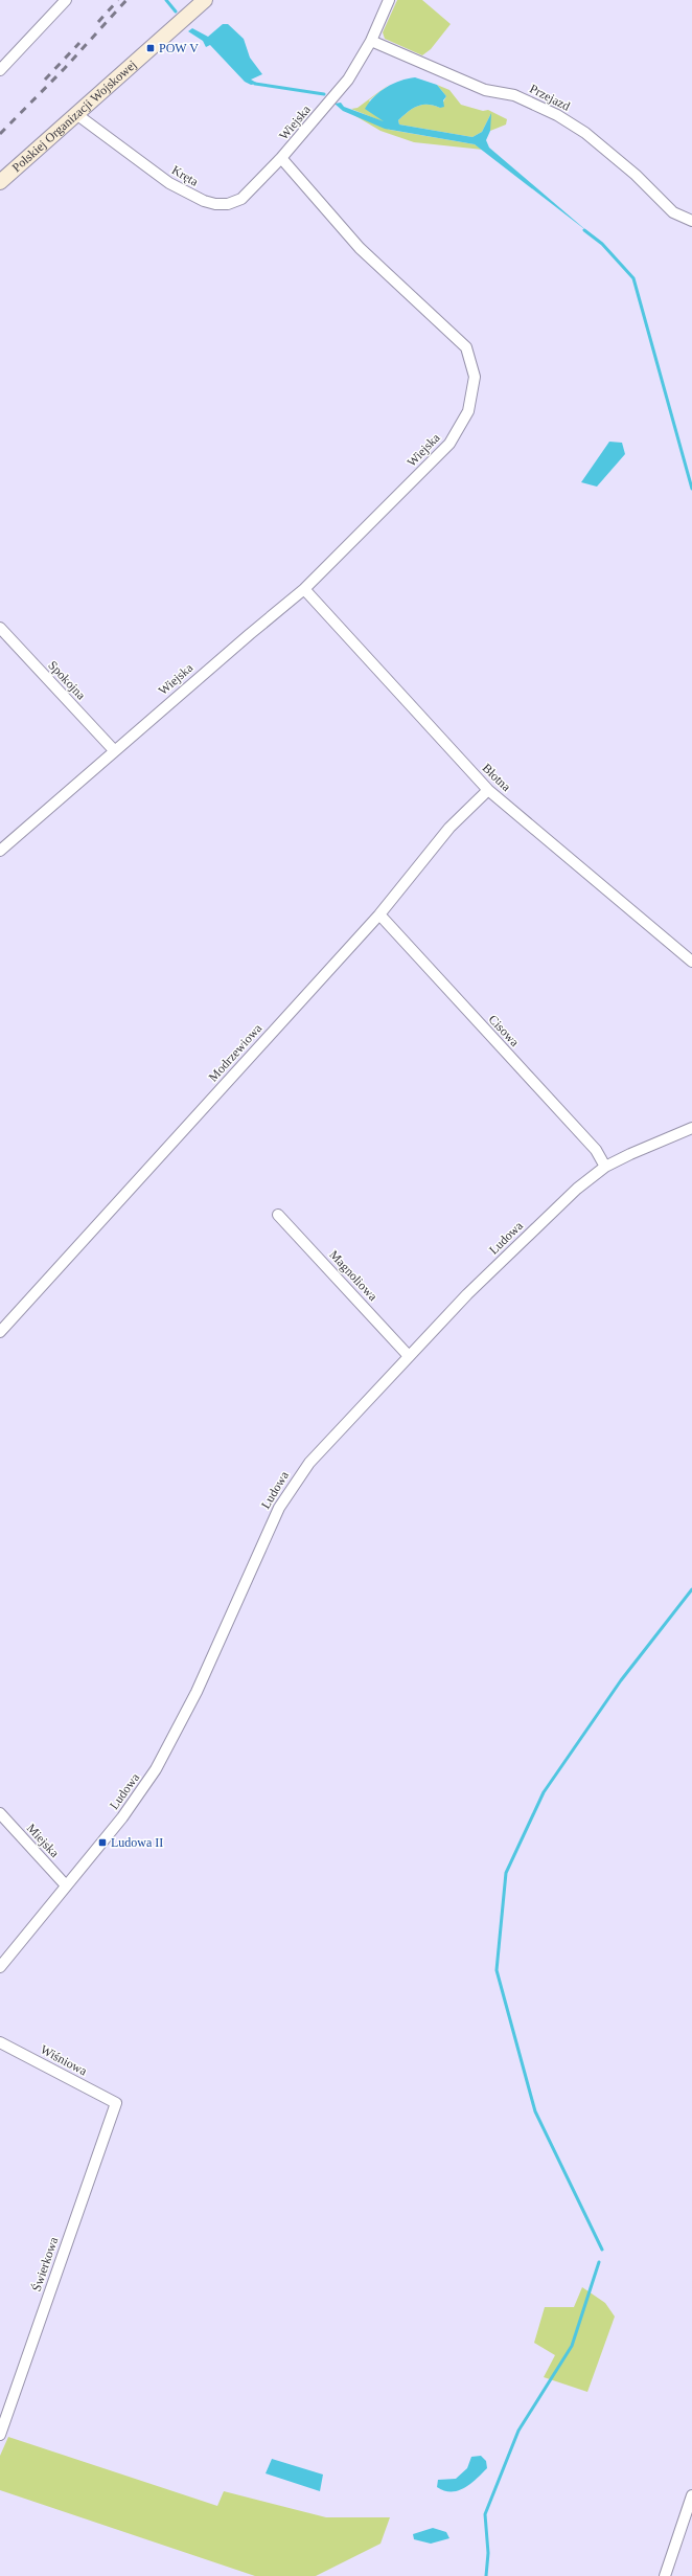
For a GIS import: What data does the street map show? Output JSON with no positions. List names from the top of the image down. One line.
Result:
{"streets":{"main road":["Polskiej Organizacji Wojskowej"],"street":["Przejazd","Wiejska","Kręta","Spokojna","Błotna","Cisowa","Modrzewiowa","Ludowa","Magnoliowa","Miejska","Wiśniowa","Świerkowa"]},"crossings":[["Przejazd","Wiejska"],["Polskiej Organizacji Wojskowej","Kręta"],["Wiejska","Kręta"],["Wiejska","Spokojna"],["Wiejska","Błotna"],["Błotna","Modrzewiowa"],["Cisowa","Modrzewiowa"],["Cisowa","Ludowa"],["Ludowa","Magnoliowa"],["Ludowa","Miejska"],["Wiśniowa","Świerkowa"]],"places":{"transit":["POW V","Ludowa II"]}}
